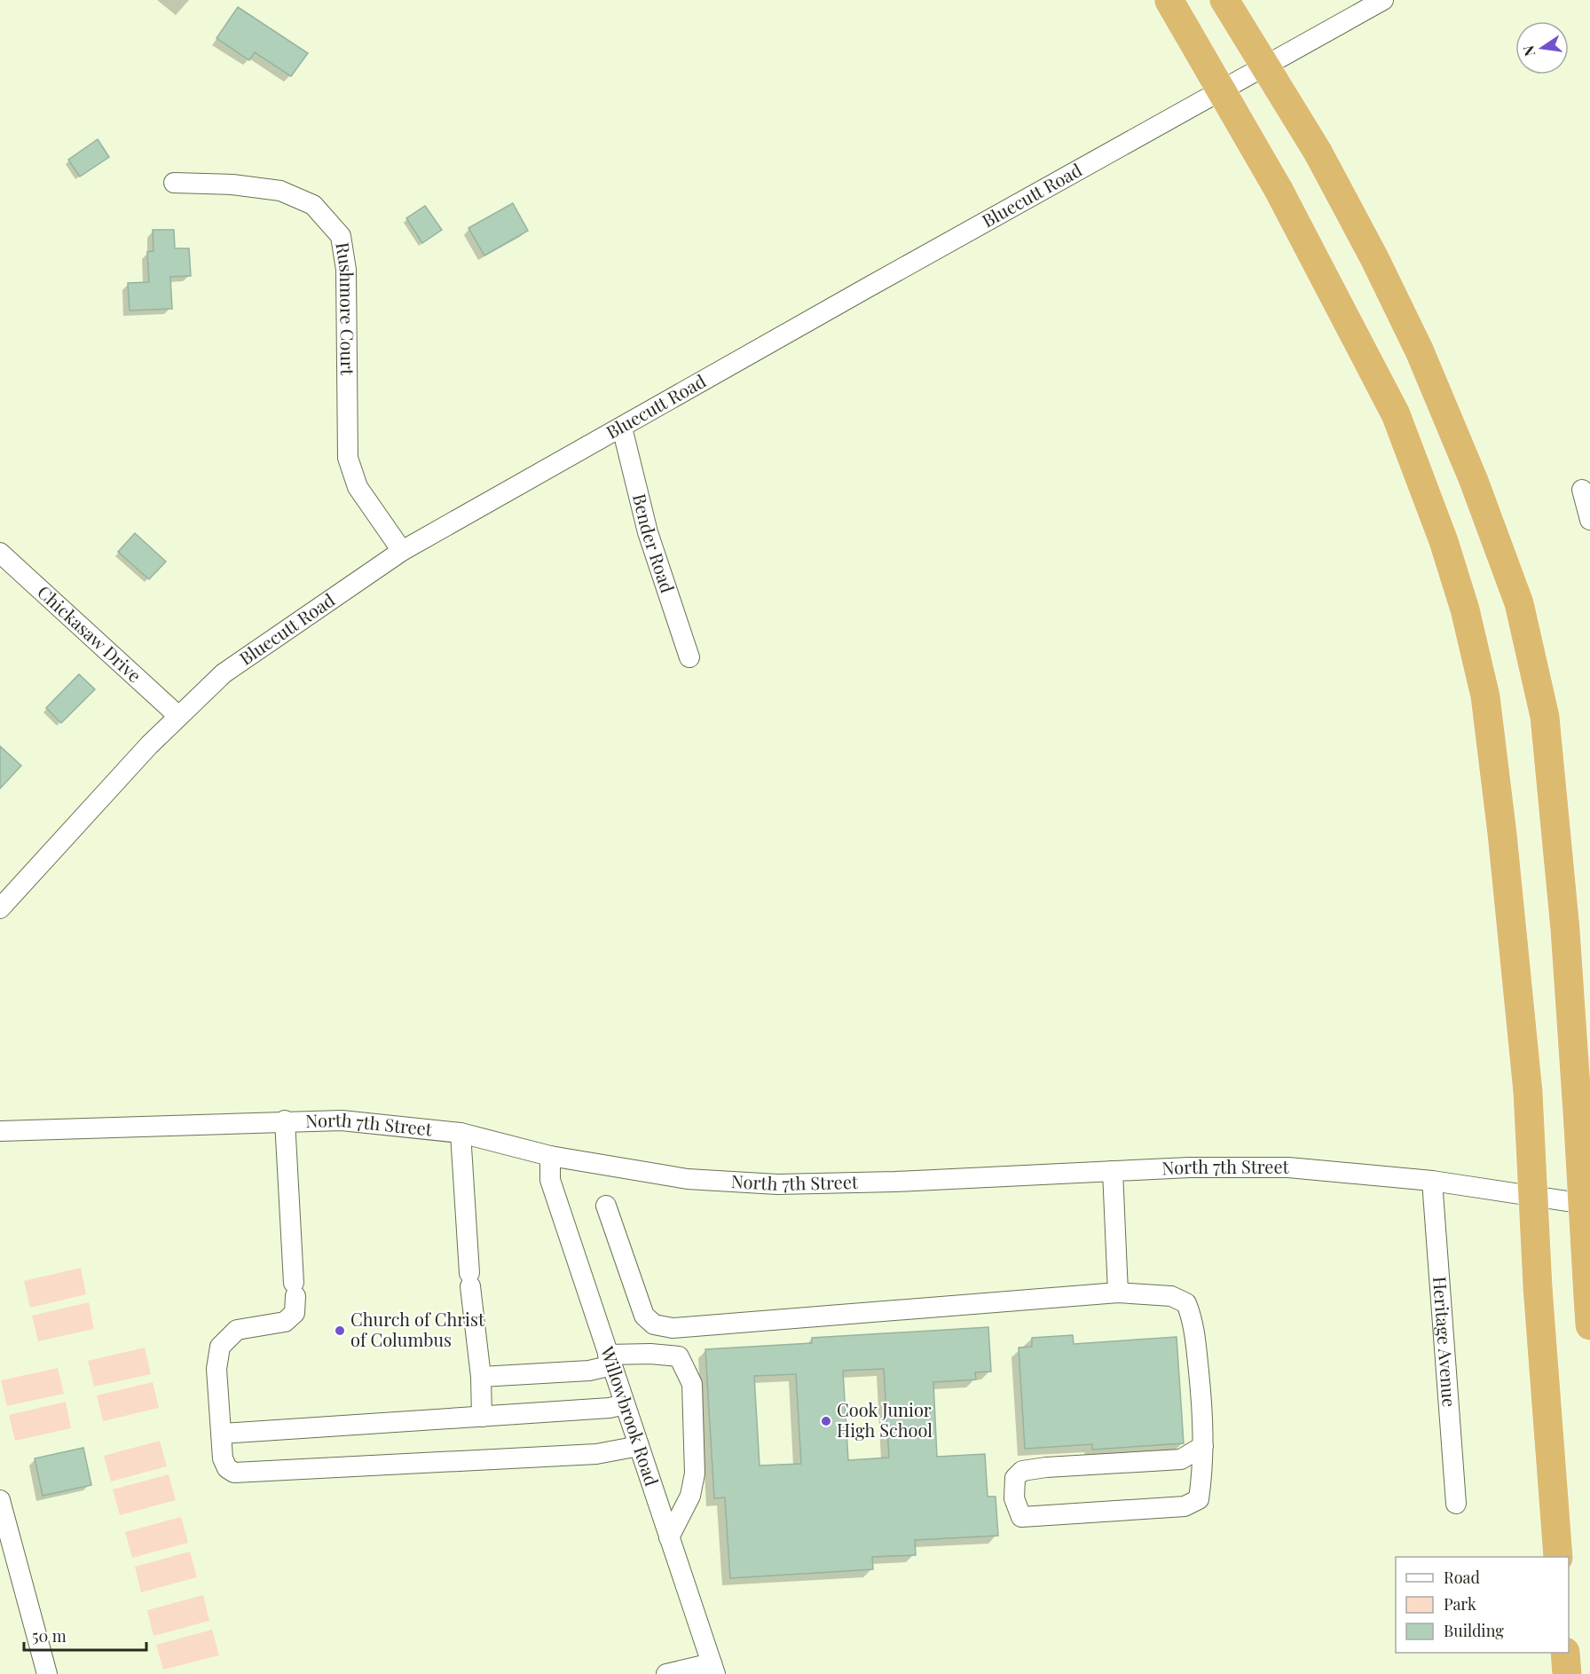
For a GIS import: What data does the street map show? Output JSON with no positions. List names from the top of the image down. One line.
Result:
{"streets":{"street":["Bluecutt Road","Rushmore Court","Bender Road","Chickasaw Drive","North 7th Street","Heritage Avenue","Willowbrook Road"]},"crossings":[["Bluecutt Road","Rushmore Court"],["Bluecutt Road","Bender Road"],["Bluecutt Road","Chickasaw Drive"],["North 7th Street","Heritage Avenue"],["North 7th Street","Willowbrook Road"]],"places":["Church of Christ of Columbus","Cook Junior High School"],"legend":["Road","Park","Building"],"scale_bar":"50 m","north":"left"}
